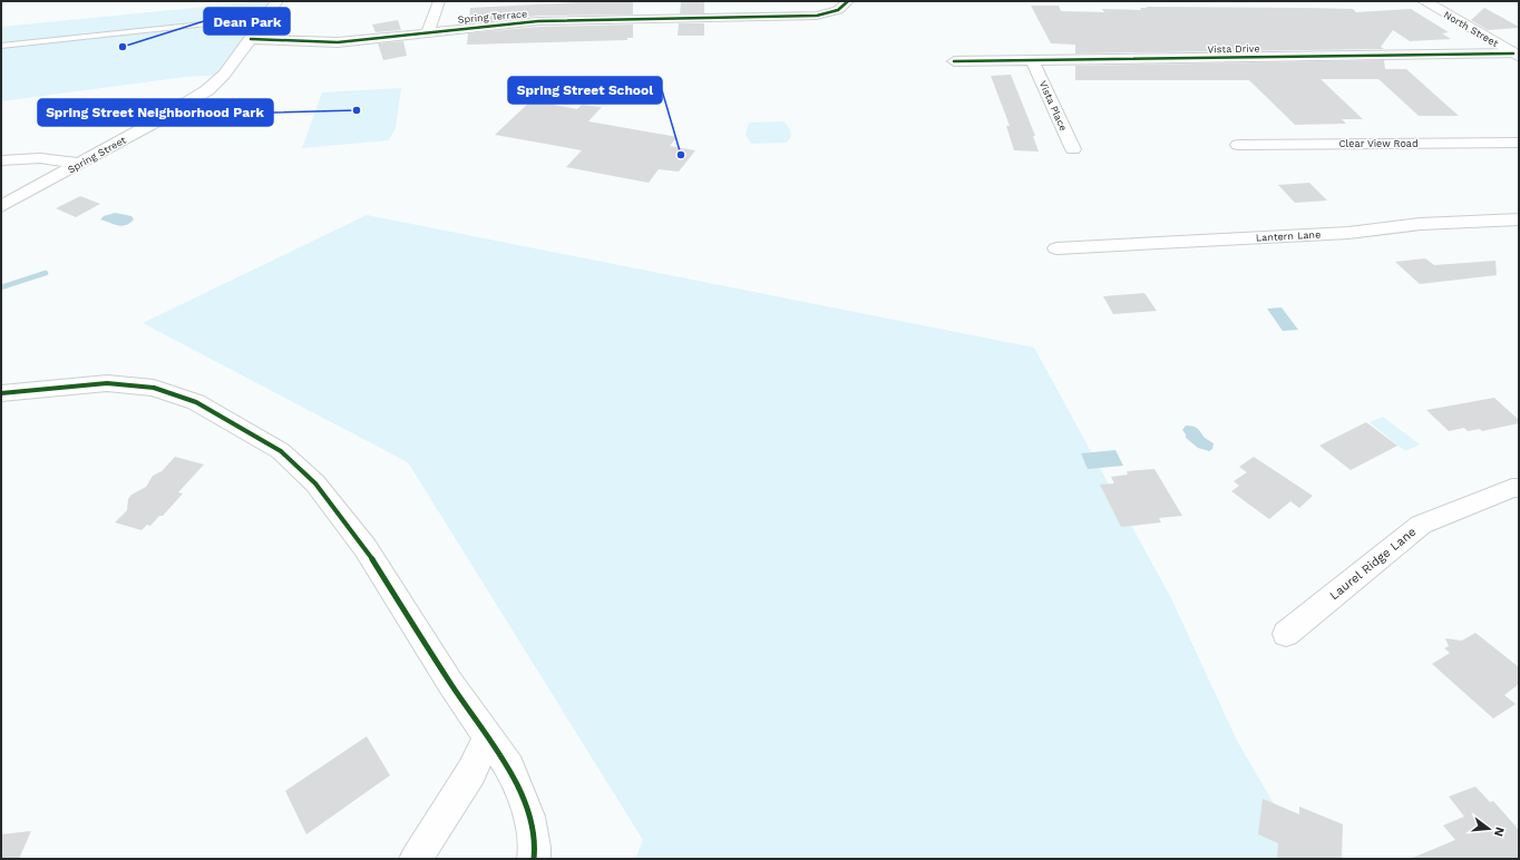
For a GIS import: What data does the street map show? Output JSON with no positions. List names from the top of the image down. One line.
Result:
{"streets":{"street":["Spring Terrace","North Street","Vista Drive","Vista Place","Clear View Road","Spring Street","Lantern Lane","Laurel Ridge Lane"]},"crossings":[["Spring Terrace","Spring Street"],["North Street","Vista Drive"],["Vista Drive","Vista Place"]],"places":["Dean Park","Spring Street Neighborhood Park","Spring Street School"],"north":"right"}
